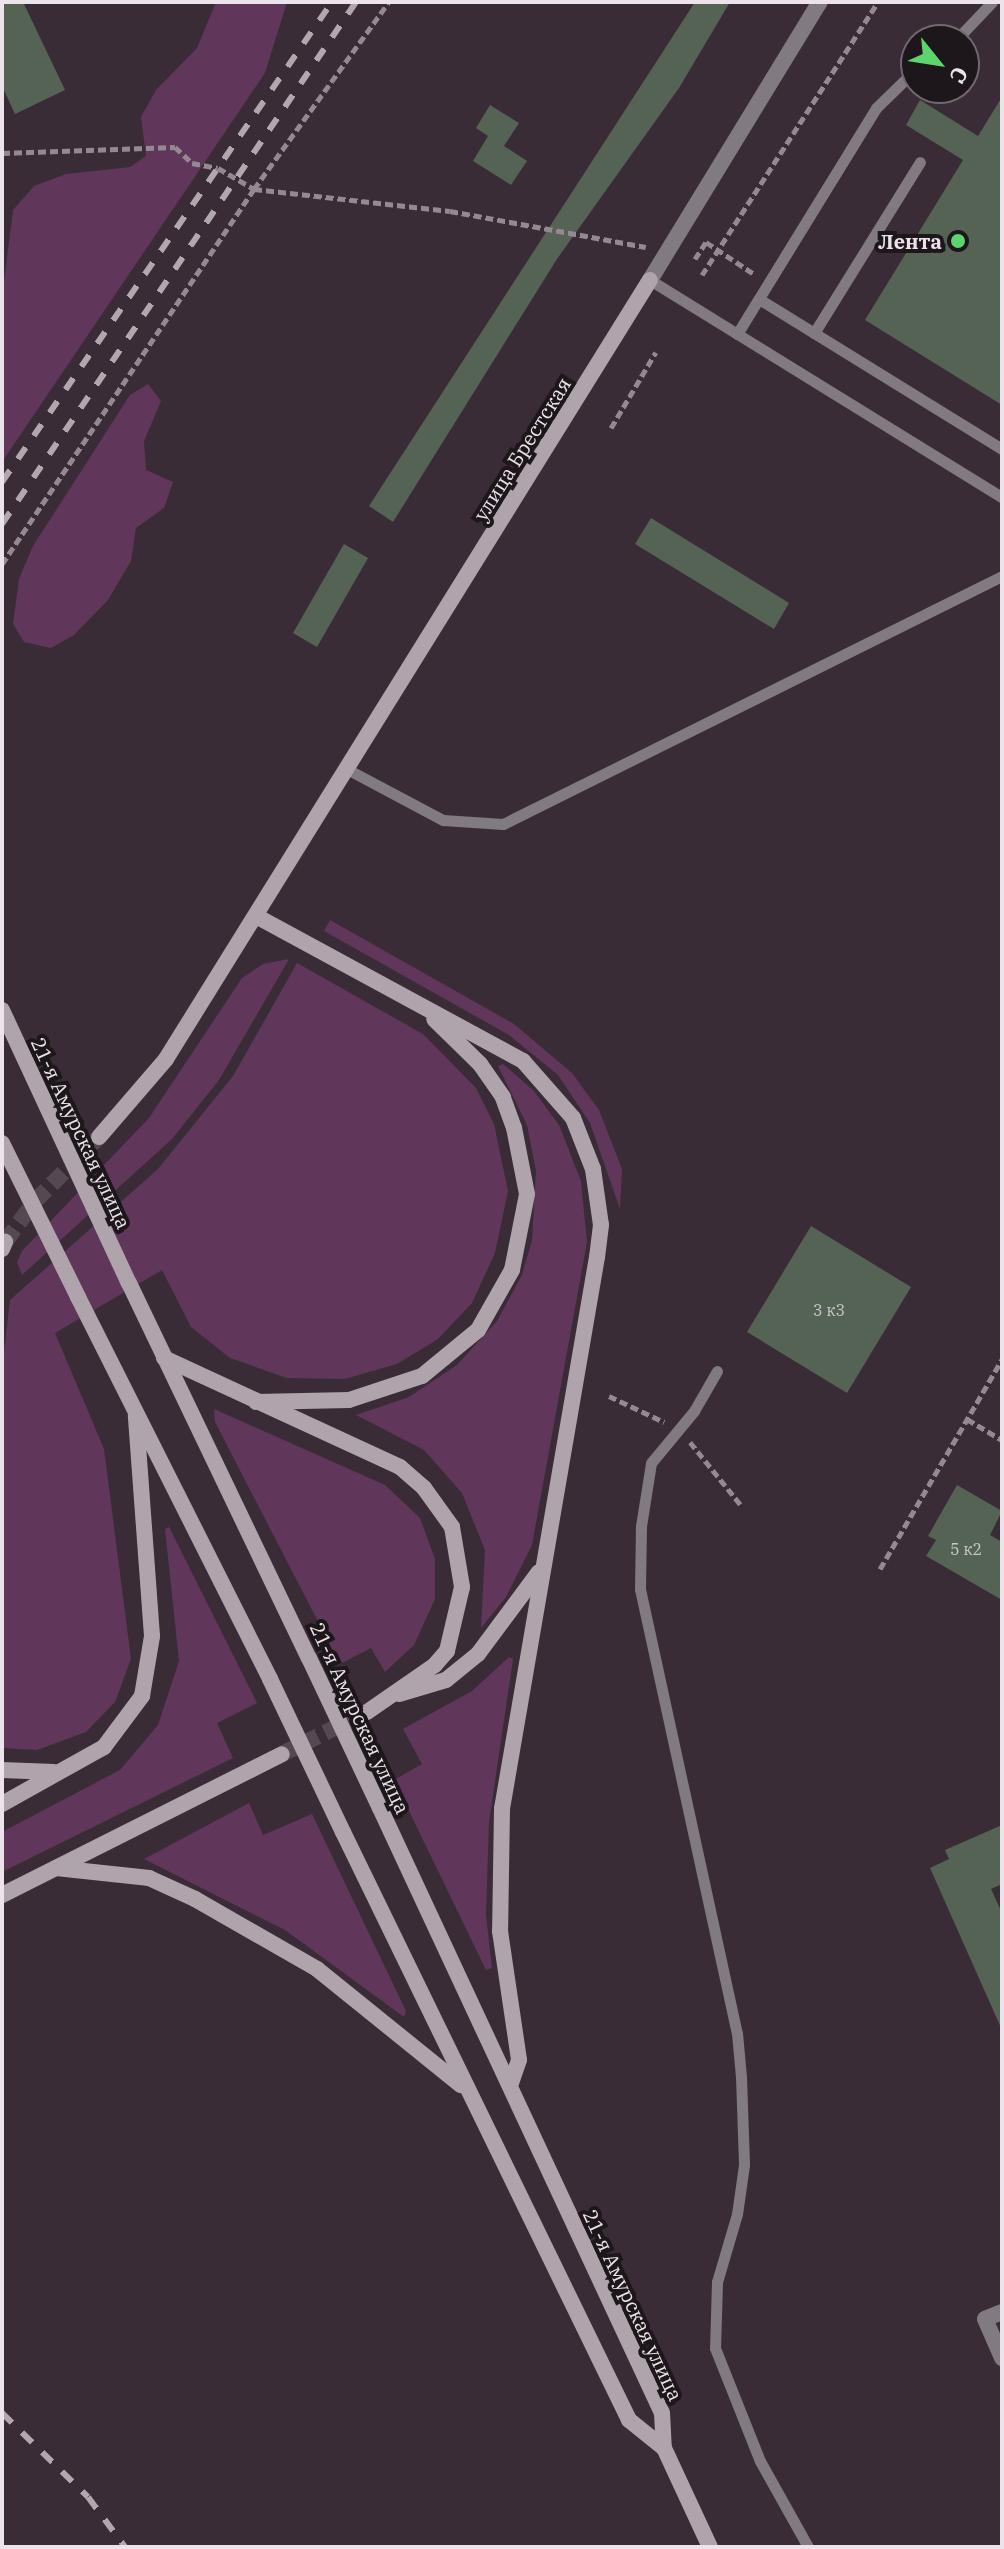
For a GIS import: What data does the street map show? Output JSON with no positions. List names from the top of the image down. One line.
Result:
{"streets":{"main road":["улица Брестская","21-я Амурская улица"]},"places":["Лента"],"house_numbers":["3 к3","5 к2"],"north":"bottom right"}
